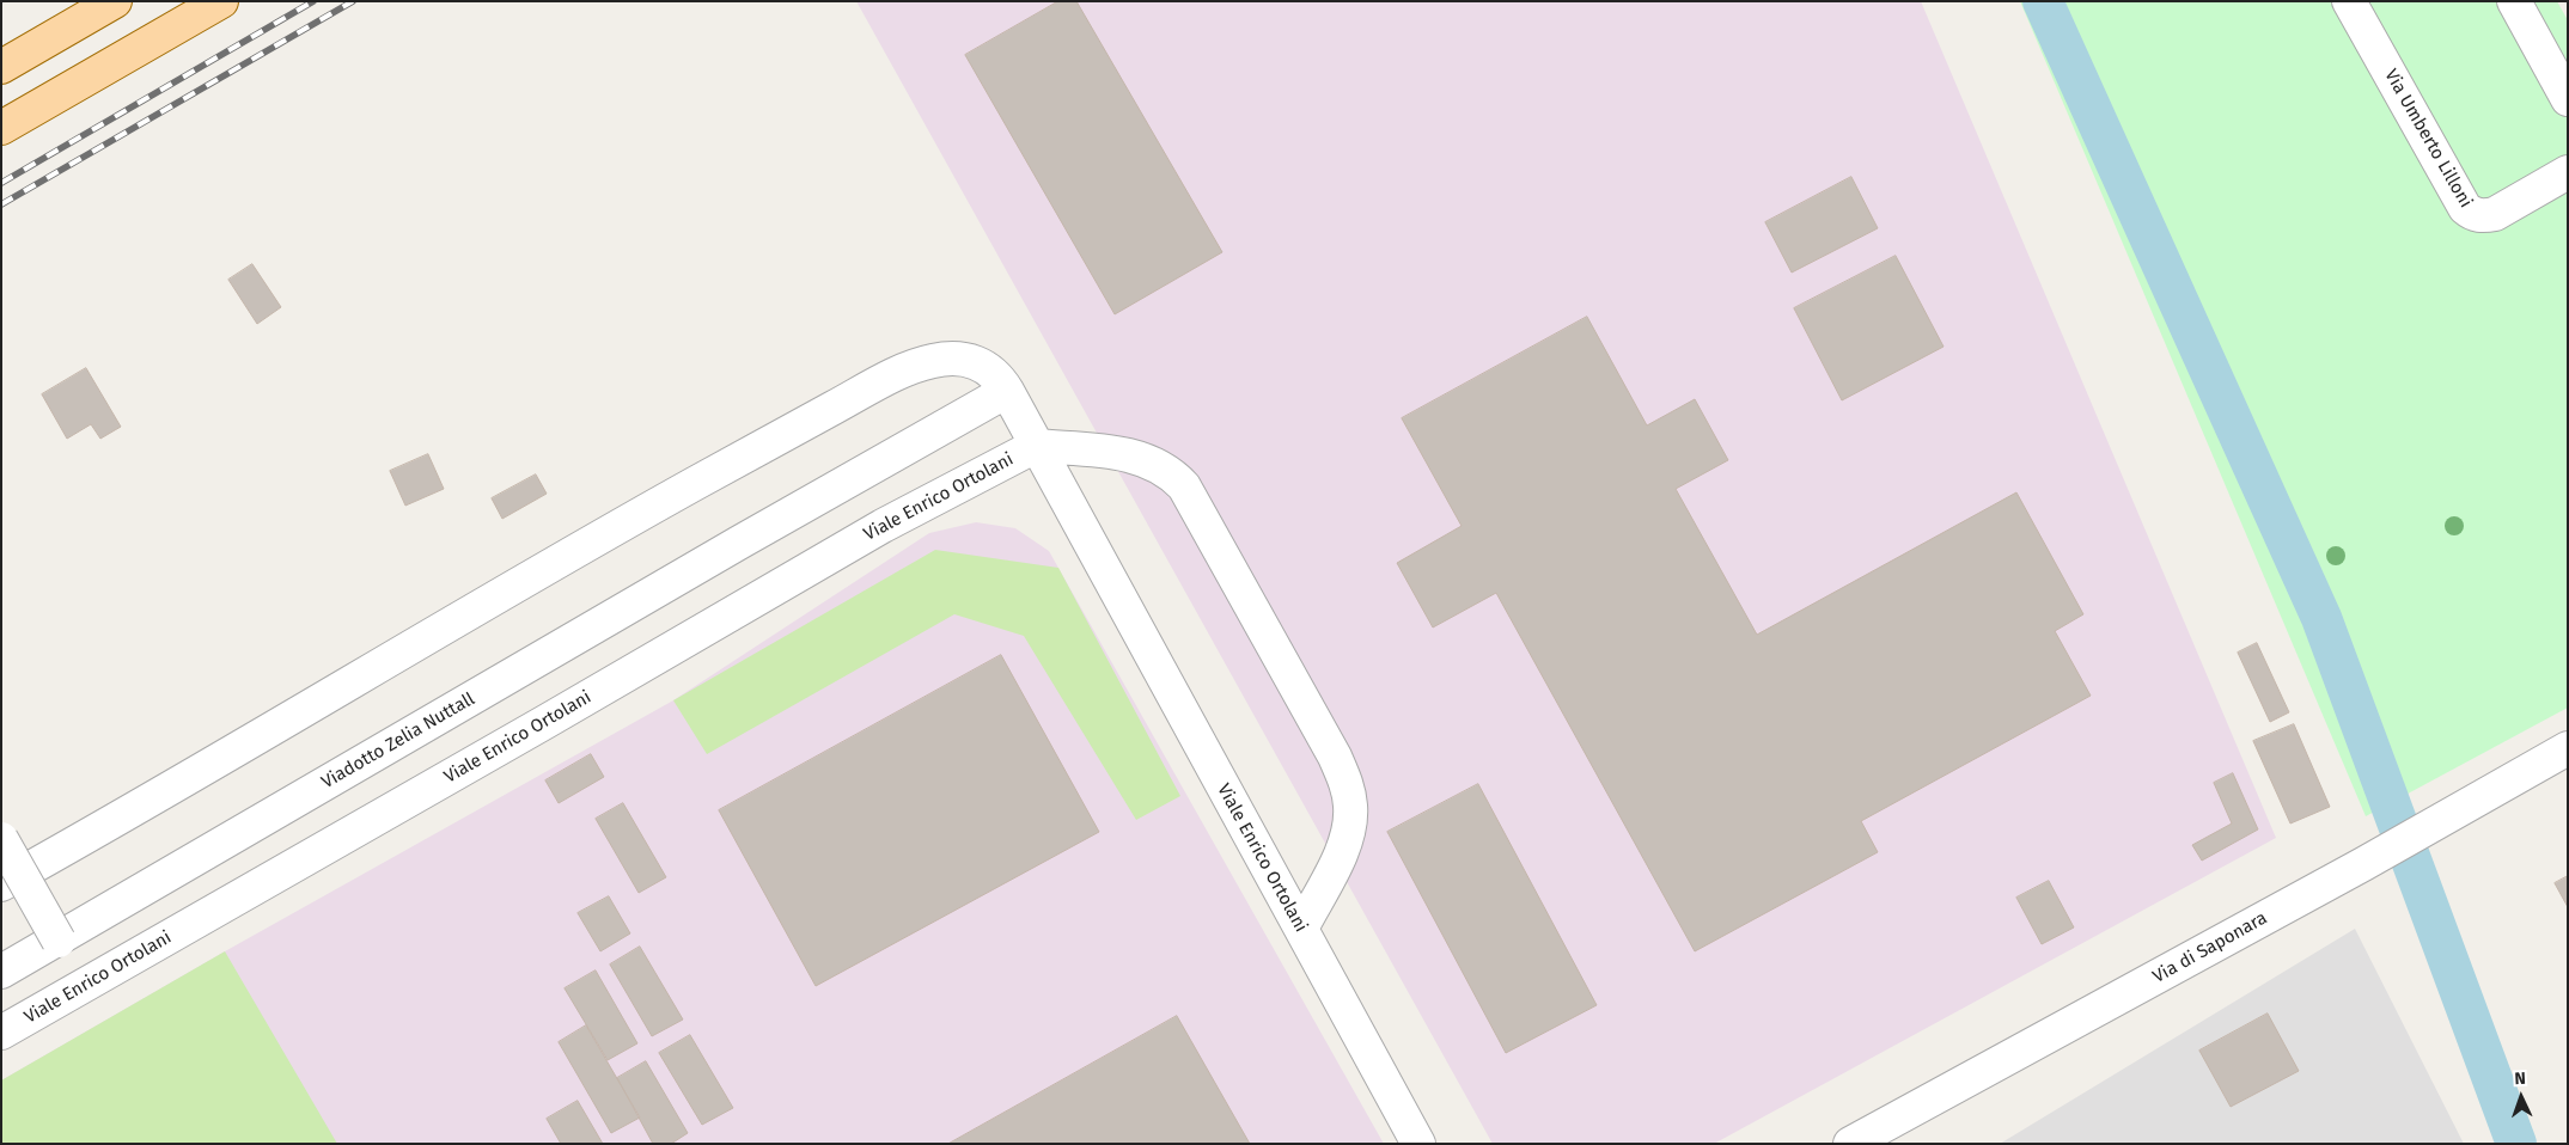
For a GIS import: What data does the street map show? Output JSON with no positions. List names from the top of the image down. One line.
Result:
{"streets":{"street":["Via Umberto Lilloni","Viale Enrico Ortolani","Viadotto Zelia Nuttall","Via di Saponara"]},"crossings":[["Viale Enrico Ortolani","Viadotto Zelia Nuttall"]],"north":"top"}
